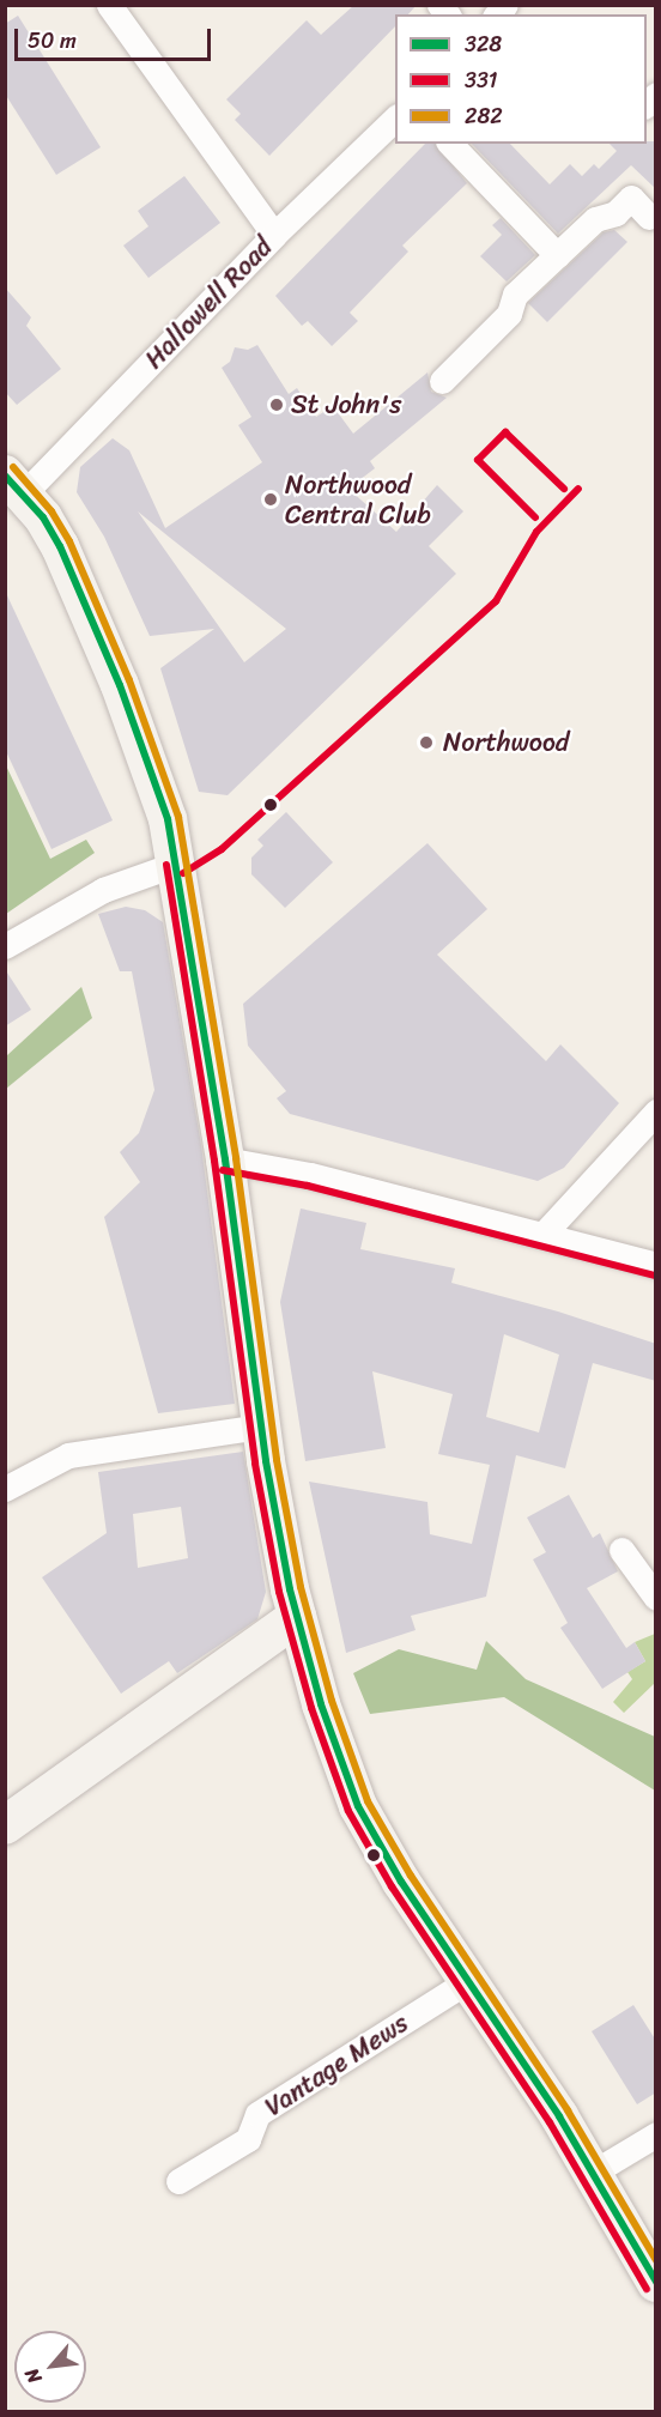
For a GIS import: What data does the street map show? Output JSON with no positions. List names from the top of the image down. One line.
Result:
{"streets":{"street":["Hallowell Road","Vantage Mews"]},"places":["St John's","Northwood Central Club","Northwood"],"lines":["transit line 331","transit line 282","transit line 328"],"legend":["328","331","282"],"scale_bar":"50 m","north":"bottom left"}
